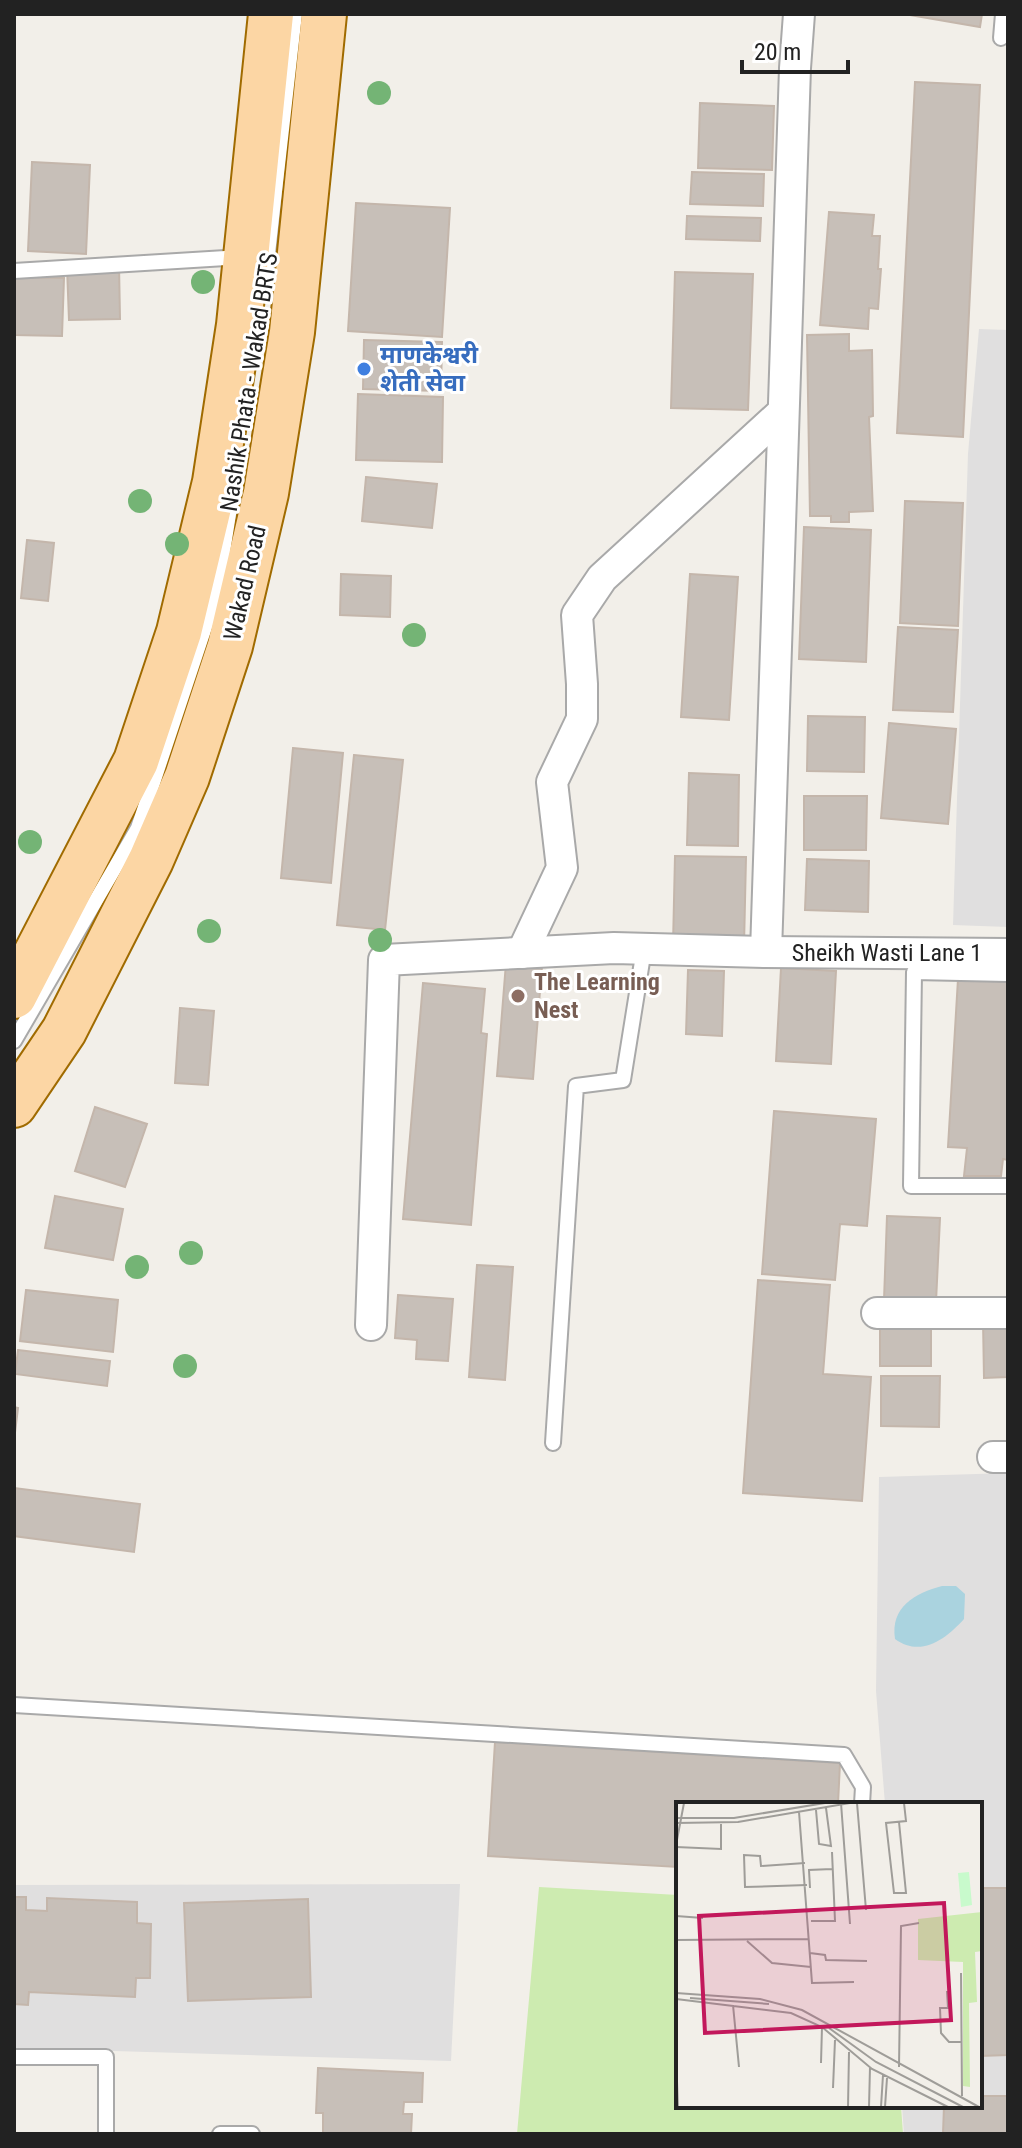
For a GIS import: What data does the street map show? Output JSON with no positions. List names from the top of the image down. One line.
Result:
{"streets":{"main road":["Wakad Road"],"street":["Sheikh Wasti Lane 1"],"lane":["Nashik Phata - Wakad BRTS"]},"places":["माणकेश्वरी शेती सेवा","The Learning Nest"],"scale_bar":"20 m"}
